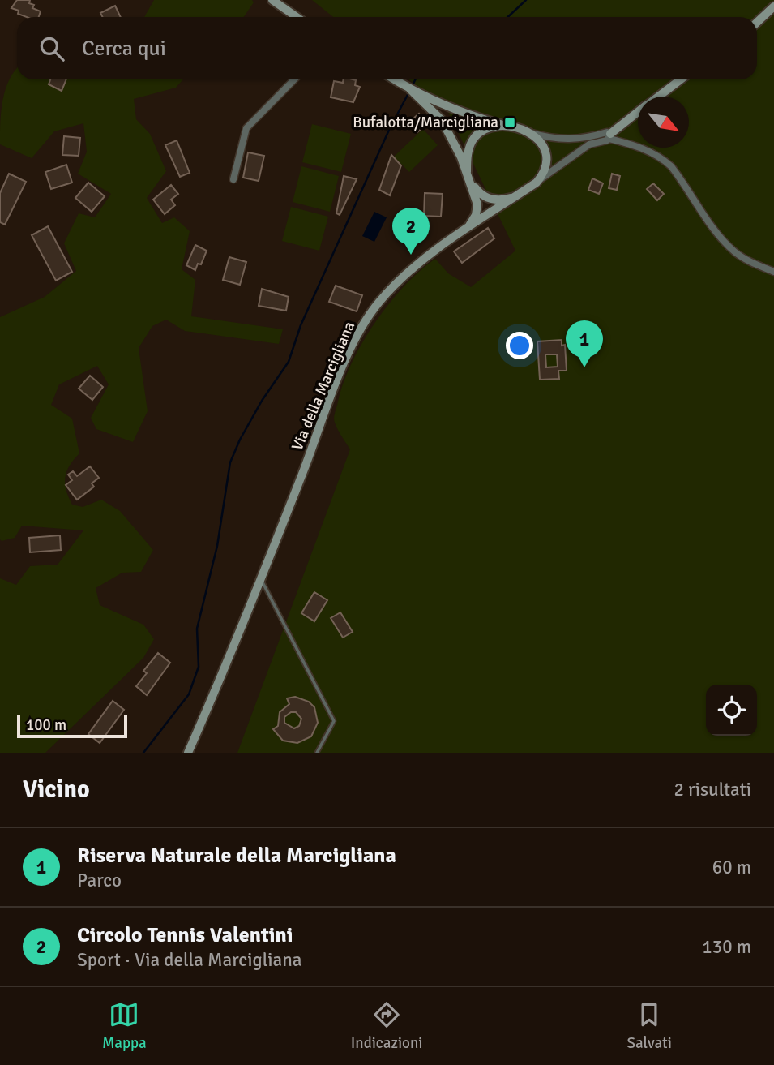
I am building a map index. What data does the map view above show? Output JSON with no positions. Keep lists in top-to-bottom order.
{
  "streets": {
    "street": ["Via della Marcigliana"]
  },
  "places": {
    "transit": ["Bufalotta/Marcigliana"]
  },
  "scale_bar": "100 m",
  "north": "bottom right",
  "page": {
    "search": "Cerca qui",
    "pins": ["2", "1"],
    "scale": "100 m",
    "heading": ["Vicino", "2 risultati"],
    "list": [
      {
        "mark": "1",
        "name": "Riserva Naturale della Marcigliana",
        "note": "Parco",
        "value": "60 m"
      },
      {
        "mark": "2",
        "name": "Circolo Tennis Valentini",
        "note": "Sport · Via della Marcigliana",
        "value": "130 m"
      }
    ],
    "nav": ["Mappa", "Indicazioni", "Salvati"]
  }
}
